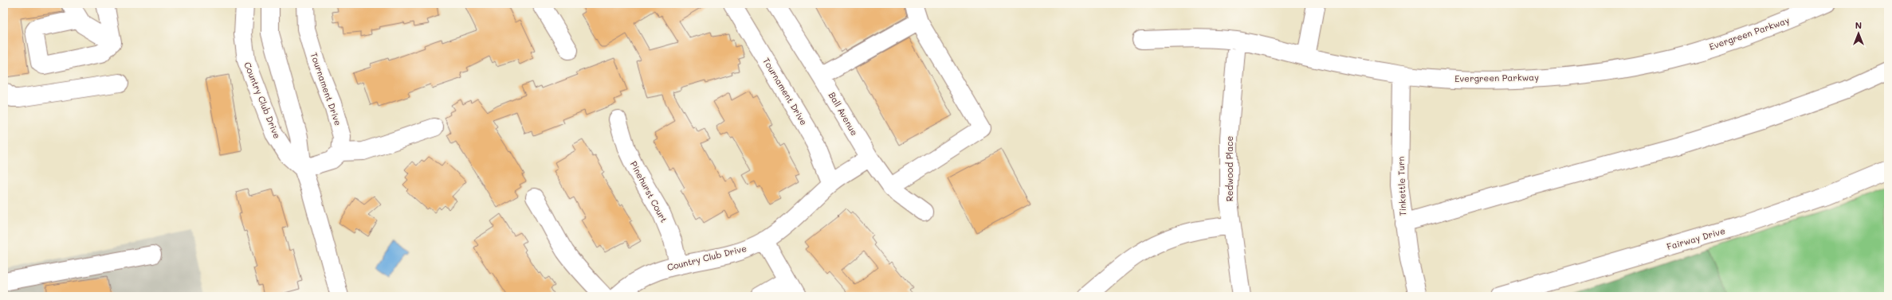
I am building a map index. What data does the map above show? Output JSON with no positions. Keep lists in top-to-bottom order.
{
  "streets": {
    "street": [
      "Evergreen Parkway",
      "Tournament Drive",
      "Country Club Drive",
      "Ball Avenue",
      "Redwood Place",
      "Tinkettle Turn",
      "Pinehurst Court",
      "Fairway Drive"
    ]
  },
  "crossings": [
    ["Evergreen Parkway", "Redwood Place"],
    ["Evergreen Parkway", "Tinkettle Turn"],
    ["Tournament Drive", "Country Club Drive"],
    ["Country Club Drive", "Ball Avenue"],
    ["Country Club Drive", "Pinehurst Court"]
  ],
  "north": "top"
}
